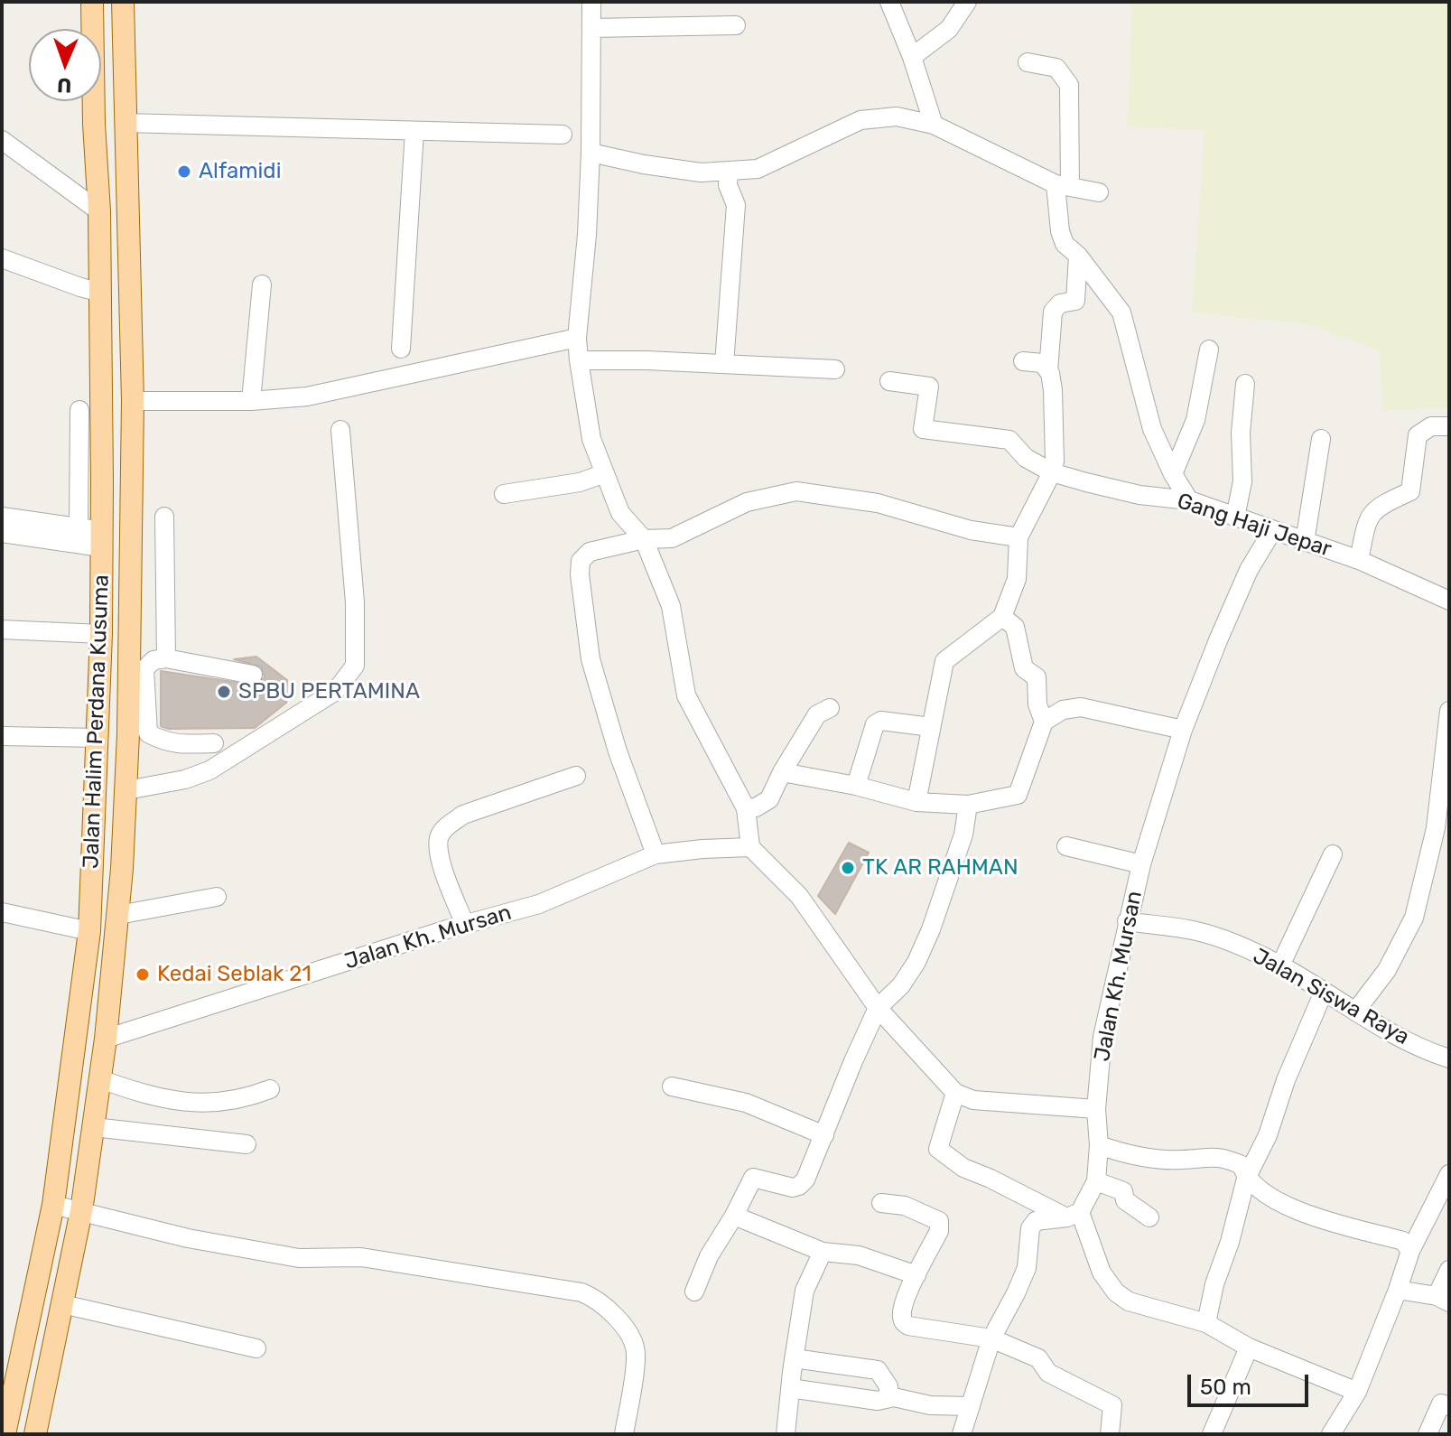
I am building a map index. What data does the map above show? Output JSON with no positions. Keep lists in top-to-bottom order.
{
  "streets": {
    "main road": ["Jalan Halim Perdana Kusuma"],
    "street": ["Gang Haji Jepar", "Jalan Kh. Mursan", "Jalan Siswa Raya"]
  },
  "crossings": [
    ["Gang Haji Jepar", "Jalan Kh. Mursan"],
    ["Jalan Halim Perdana Kusuma", "Jalan Kh. Mursan"],
    ["Jalan Kh. Mursan", "Jalan Siswa Raya"]
  ],
  "places": [
    "Alfamidi",
    "SPBU PERTAMINA",
    "TK AR RAHMAN",
    "Kedai Seblak 21"
  ],
  "scale_bar": "50 m",
  "north": "bottom"
}
